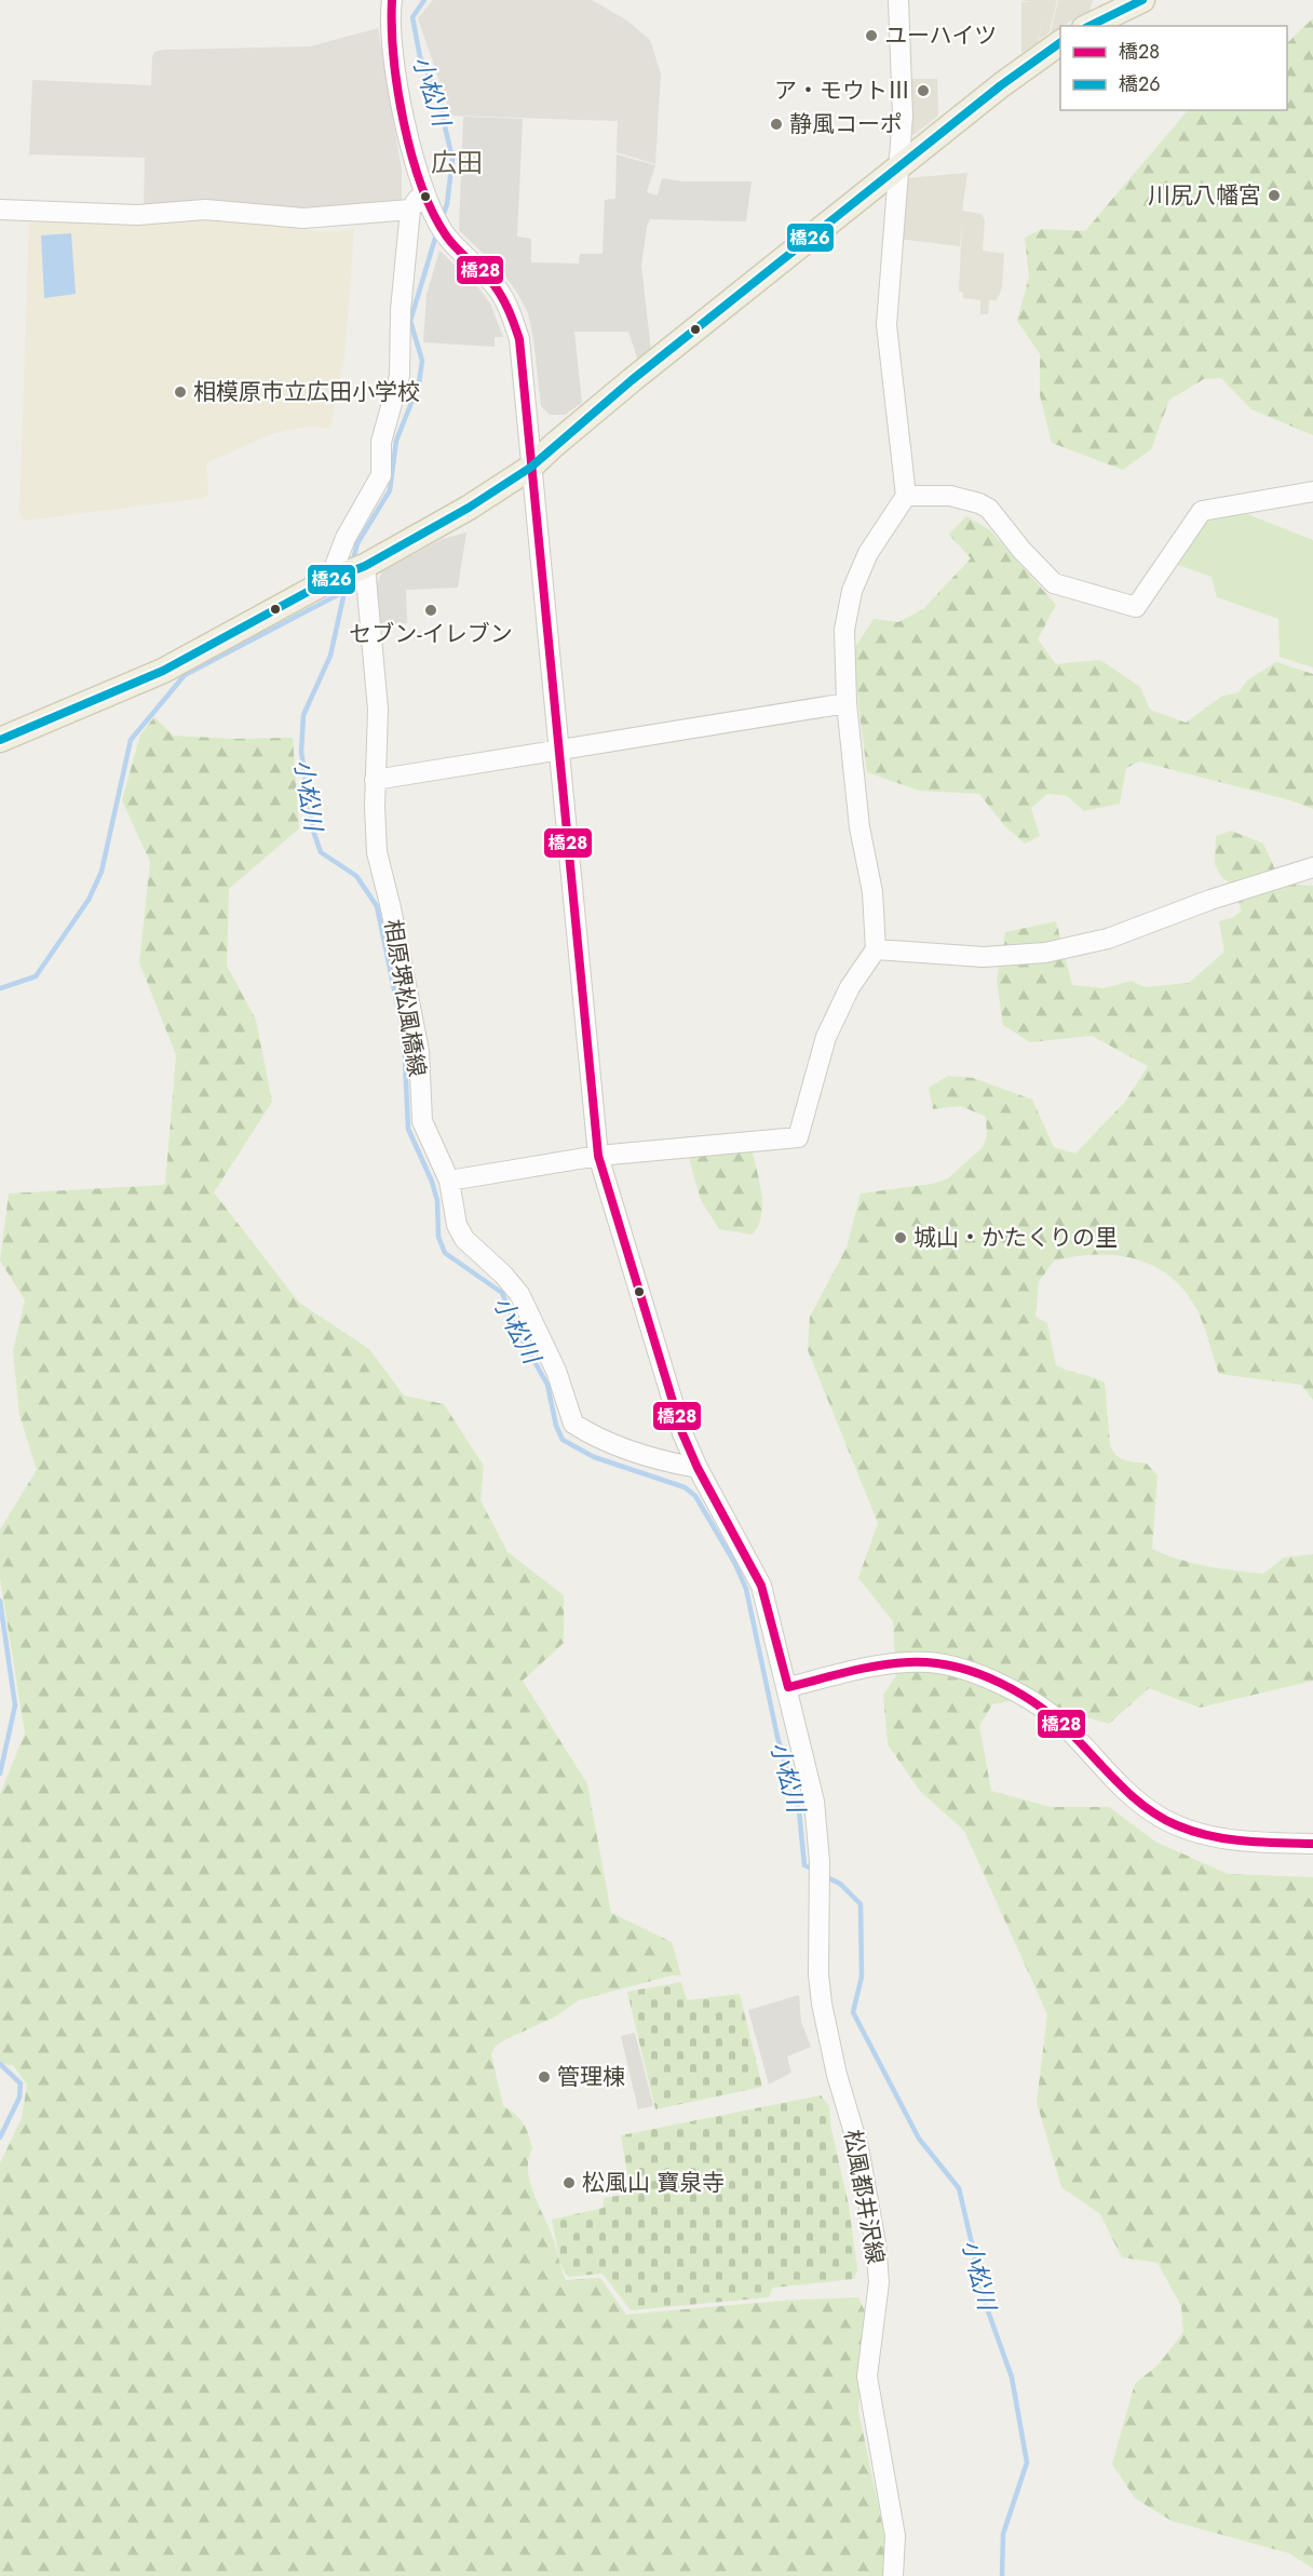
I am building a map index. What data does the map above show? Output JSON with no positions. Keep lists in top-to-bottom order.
{
  "streets": {
    "street": ["相原堺松風橋線", "松風都井沢線"]
  },
  "districts": ["広田"],
  "water": ["小松川"],
  "places": [
    "ユーハイツ",
    "ア・モウトⅢ",
    "静風コーポ",
    "川尻八幡宮",
    "相模原市立広田小学校",
    "セブン-イレブン",
    "城山・かたくりの里",
    "管理棟",
    "松風山 寶泉寺"
  ],
  "lines": ["transit line 橋28", "transit line 橋26"],
  "legend": ["橋28", "橋26"]
}
